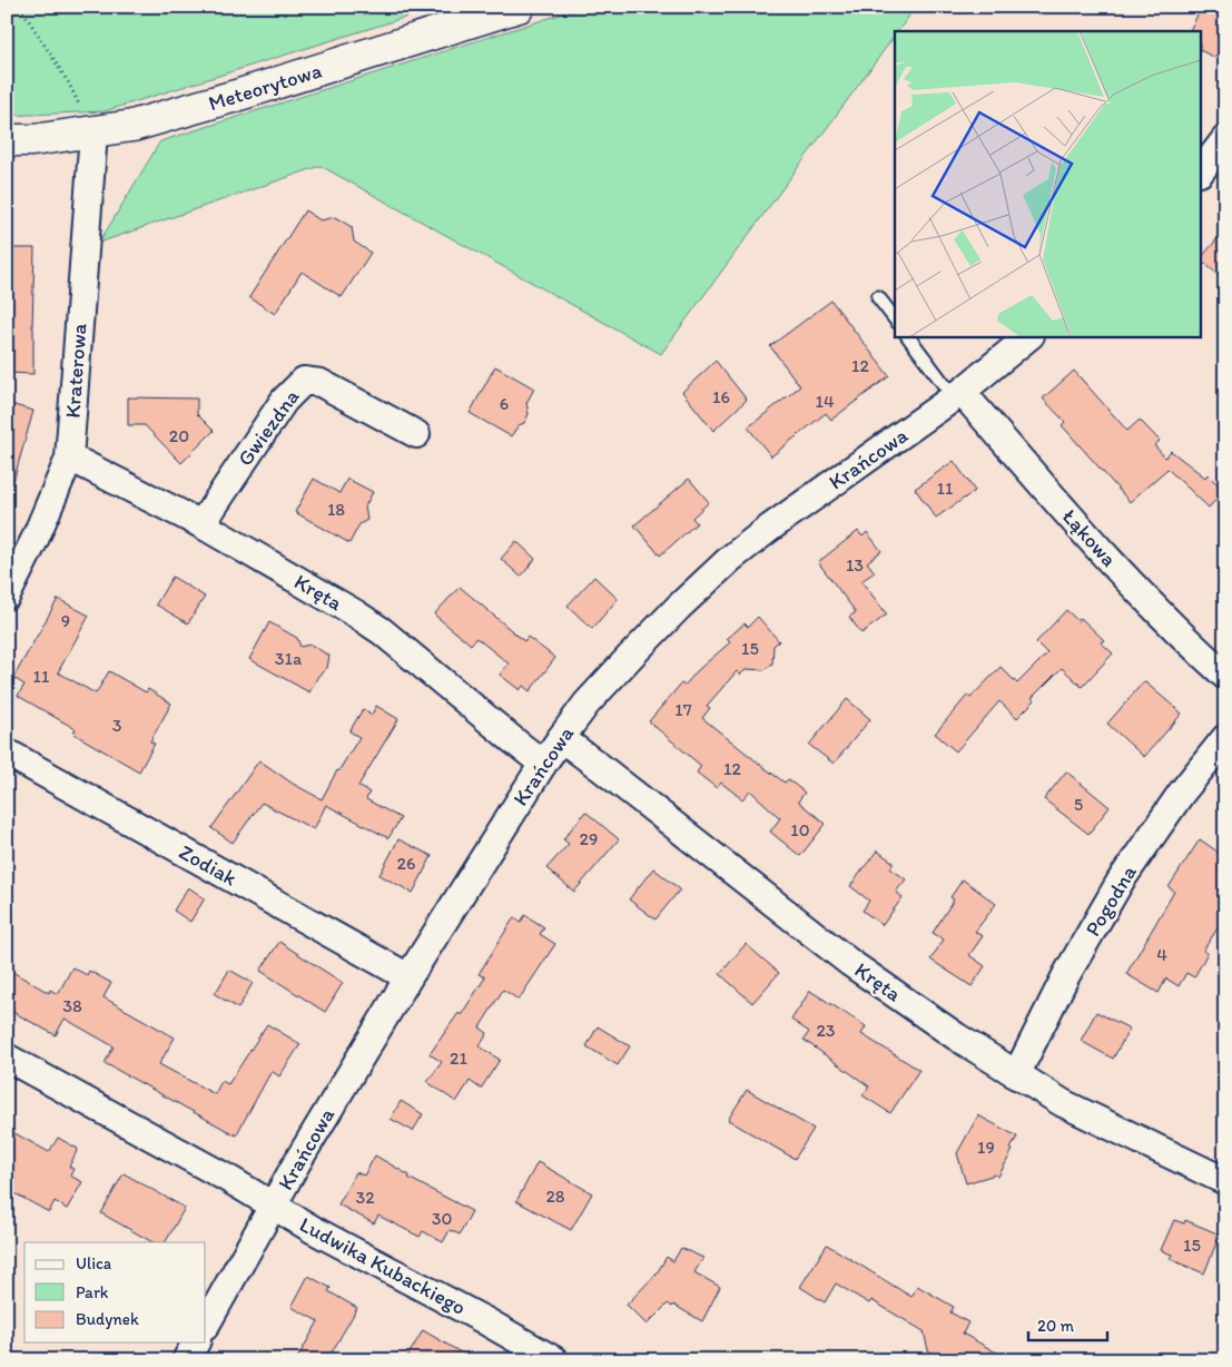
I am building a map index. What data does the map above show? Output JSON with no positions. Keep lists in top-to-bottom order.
{
  "streets": {
    "street": [
      "Meteorytowa",
      "Kraterowa",
      "Gwiezdna",
      "Krańcowa",
      "Łąkowa",
      "Kręta",
      "Zodiak",
      "Pogodna",
      "Ludwika Kubackiego"
    ]
  },
  "crossings": [
    ["Meteorytowa", "Kraterowa"],
    ["Kraterowa", "Kręta"],
    ["Gwiezdna", "Kręta"],
    ["Krańcowa", "Łąkowa"],
    ["Krańcowa", "Kręta"],
    ["Krańcowa", "Zodiak"],
    ["Krańcowa", "Ludwika Kubackiego"],
    ["Kręta", "Pogodna"]
  ],
  "house_numbers": [
    "12",
    "16",
    "14",
    "6",
    "20",
    "11",
    "18",
    "13",
    "9",
    "15",
    "31a",
    "11",
    "17",
    "3",
    "12",
    "5",
    "10",
    "29",
    "26",
    "4",
    "38",
    "23",
    "21",
    "19",
    "28",
    "32",
    "30",
    "15"
  ],
  "legend": ["Ulica", "Park", "Budynek"],
  "scale_bar": "20 m"
}
